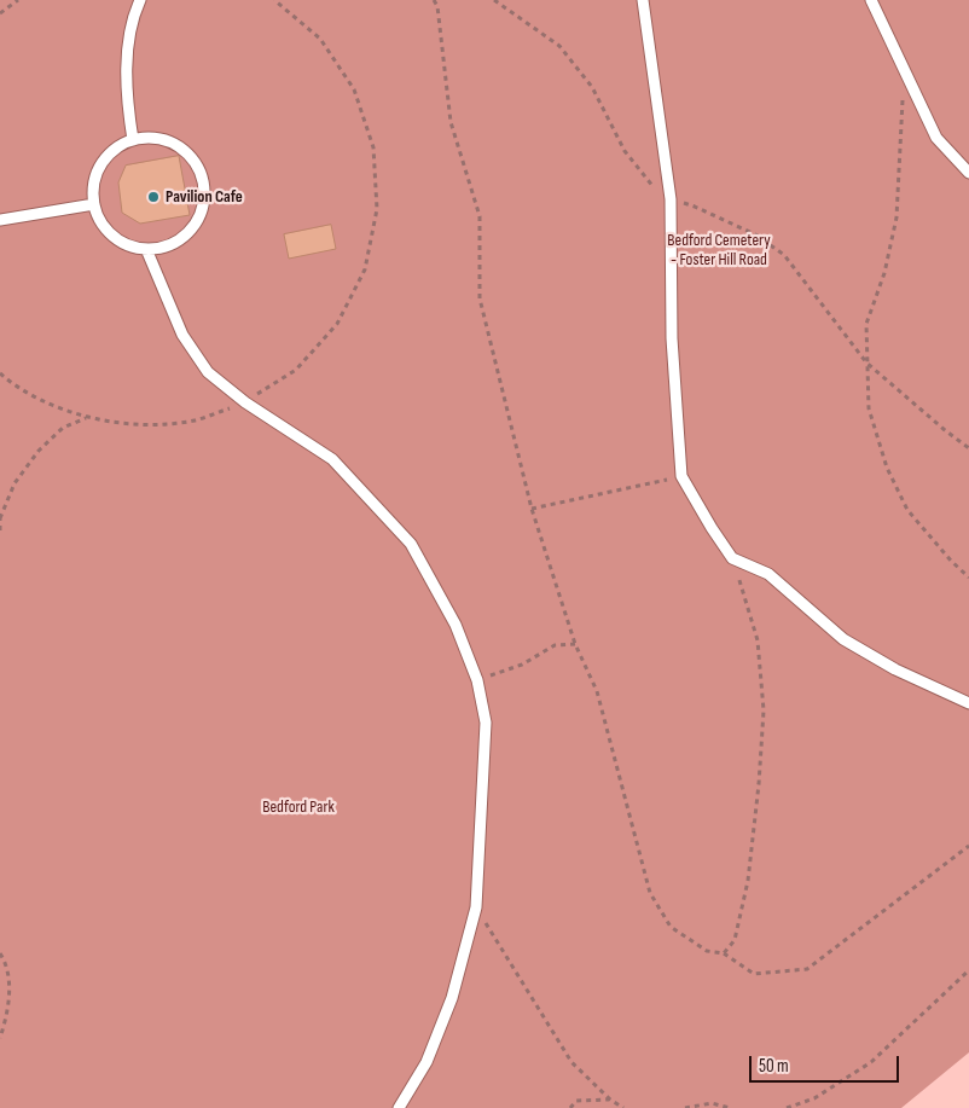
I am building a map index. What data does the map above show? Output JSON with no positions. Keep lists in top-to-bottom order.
{
  "parks": ["Bedford Cemetery - Foster Hill Road", "Bedford Park"],
  "places": ["Pavilion Cafe"],
  "scale_bar": "50 m"
}
